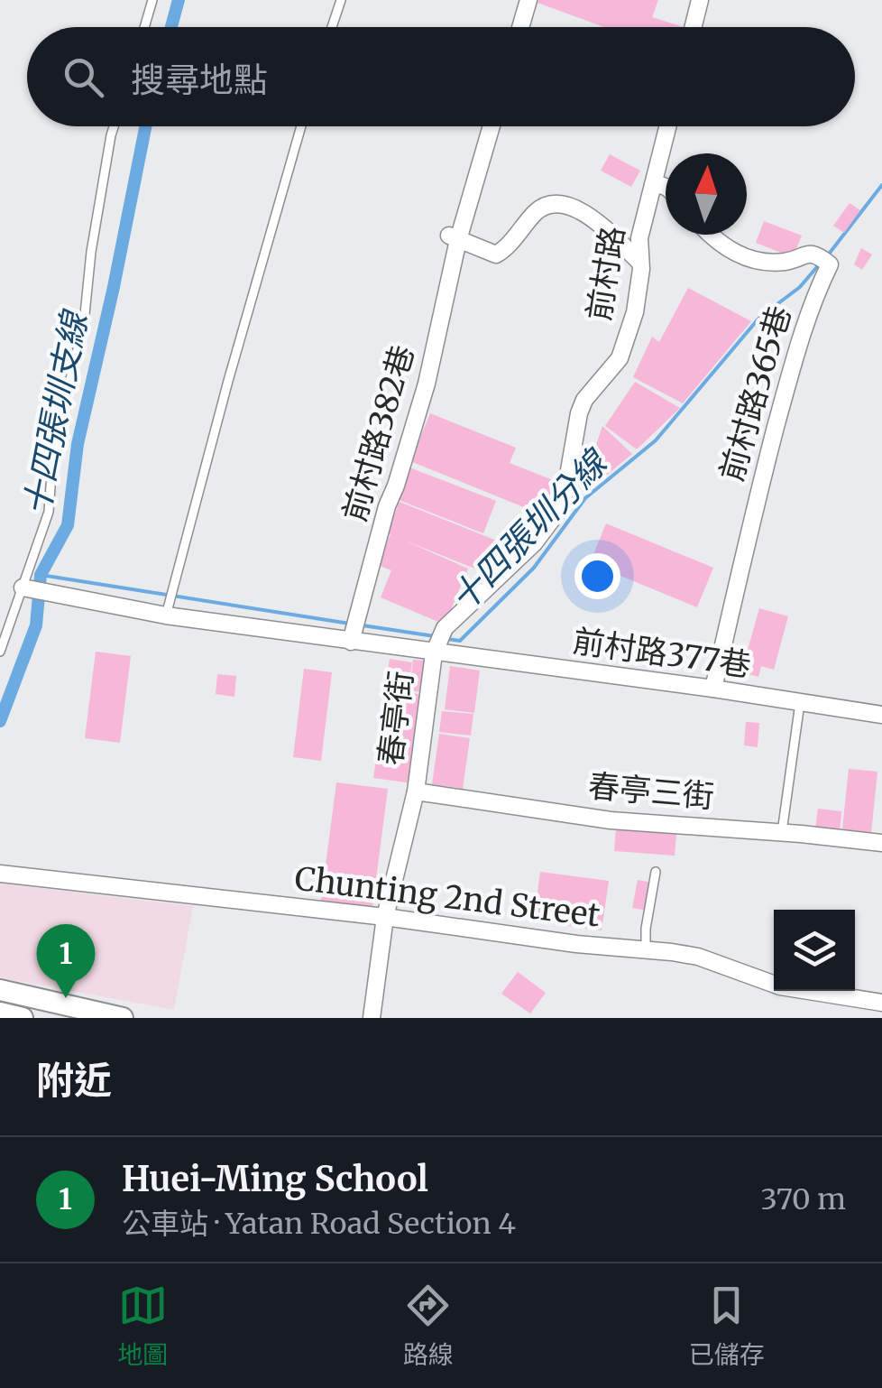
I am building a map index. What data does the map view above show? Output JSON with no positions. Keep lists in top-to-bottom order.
{
  "streets": {
    "street": [
      "前村路",
      "前村路365巷",
      "前村路382巷",
      "前村路377巷",
      "春亭街",
      "春亭三街",
      "Chunting 2nd Street"
    ]
  },
  "crossings": [
    ["前村路", "前村路377巷"],
    ["前村路", "春亭街"],
    ["前村路365巷", "前村路377巷"],
    ["前村路382巷", "春亭街"],
    ["前村路377巷", "春亭街"],
    ["春亭街", "春亭三街"],
    ["春亭街", "Chunting 2nd Street"]
  ],
  "water": ["十四張圳支線", "十四張圳分線"],
  "north": "top",
  "page": {
    "search": "搜尋地點",
    "pins": "1",
    "heading": "附近",
    "list": [
      {
        "mark": "1",
        "name": "Huei-Ming School",
        "note": "公車站 · Yatan Road Section 4",
        "value": "370 m"
      }
    ],
    "nav": ["地圖", "路線", "已儲存"]
  }
}
